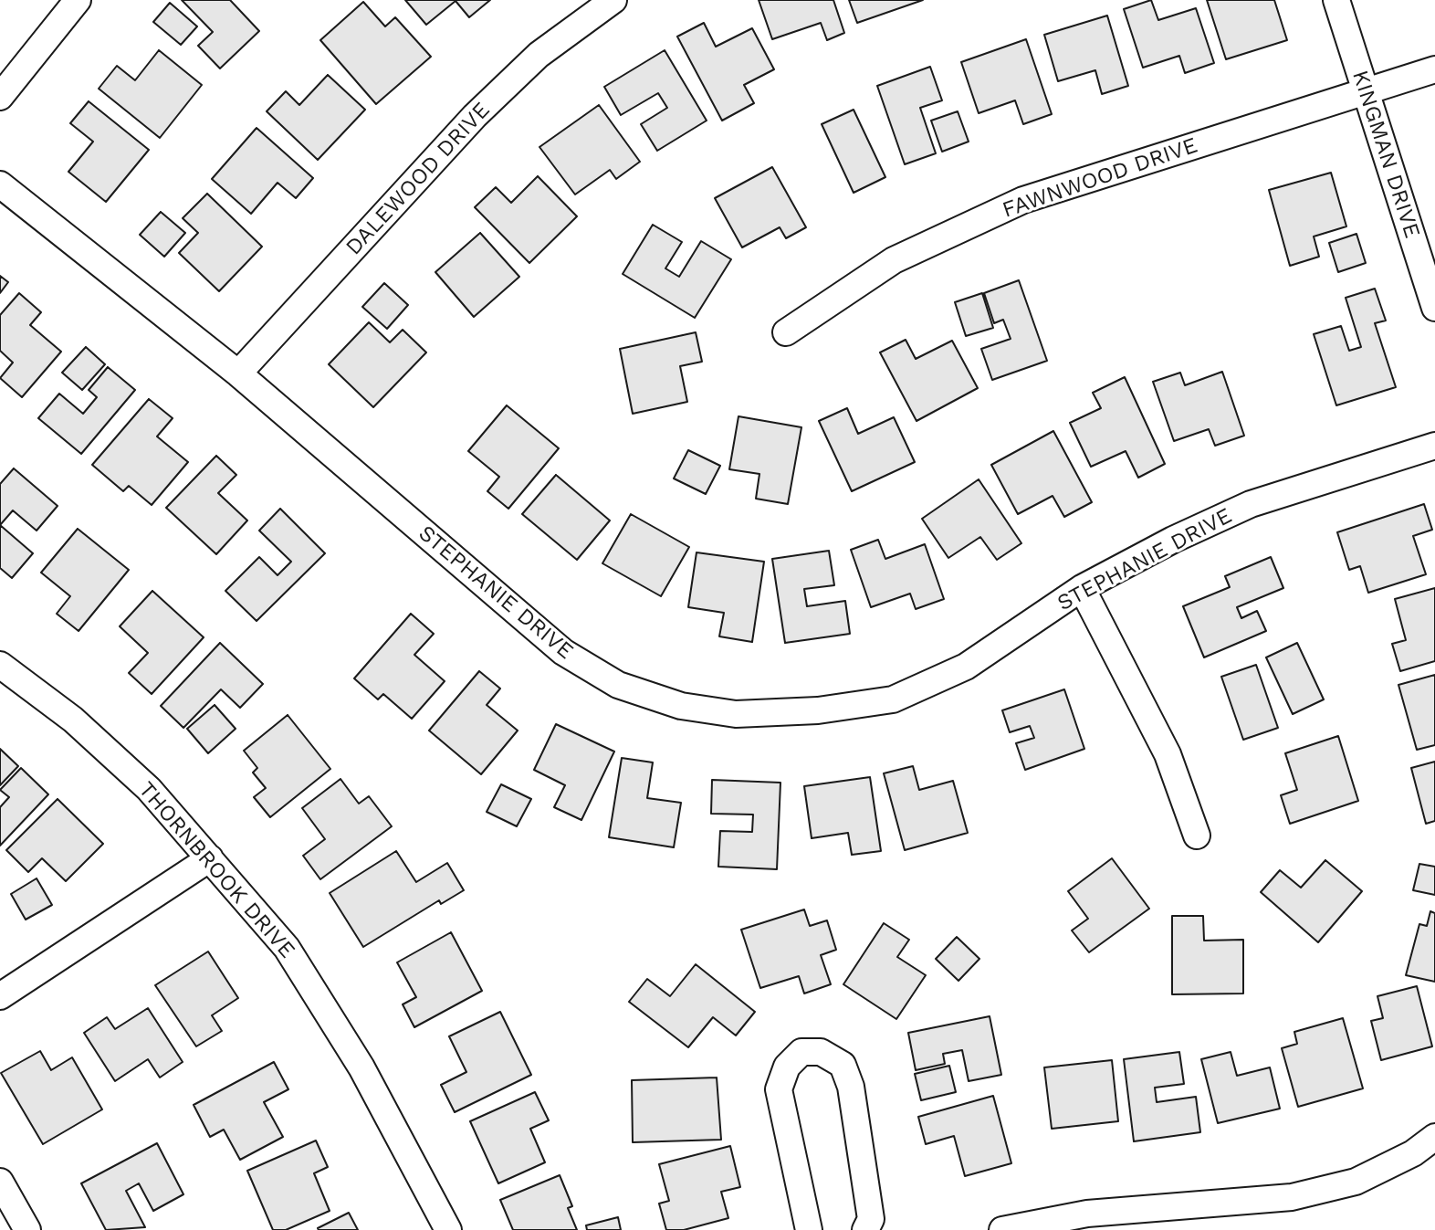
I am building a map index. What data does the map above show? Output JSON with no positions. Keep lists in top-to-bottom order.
{
  "streets": {
    "street": [
      "KINGMAN DRIVE",
      "FAWNWOOD DRIVE",
      "DALEWOOD DRIVE",
      "STEPHANIE DRIVE",
      "THORNBROOK DRIVE"
    ]
  },
  "crossings": [
    ["KINGMAN DRIVE", "FAWNWOOD DRIVE"],
    ["DALEWOOD DRIVE", "STEPHANIE DRIVE"]
  ]
}
